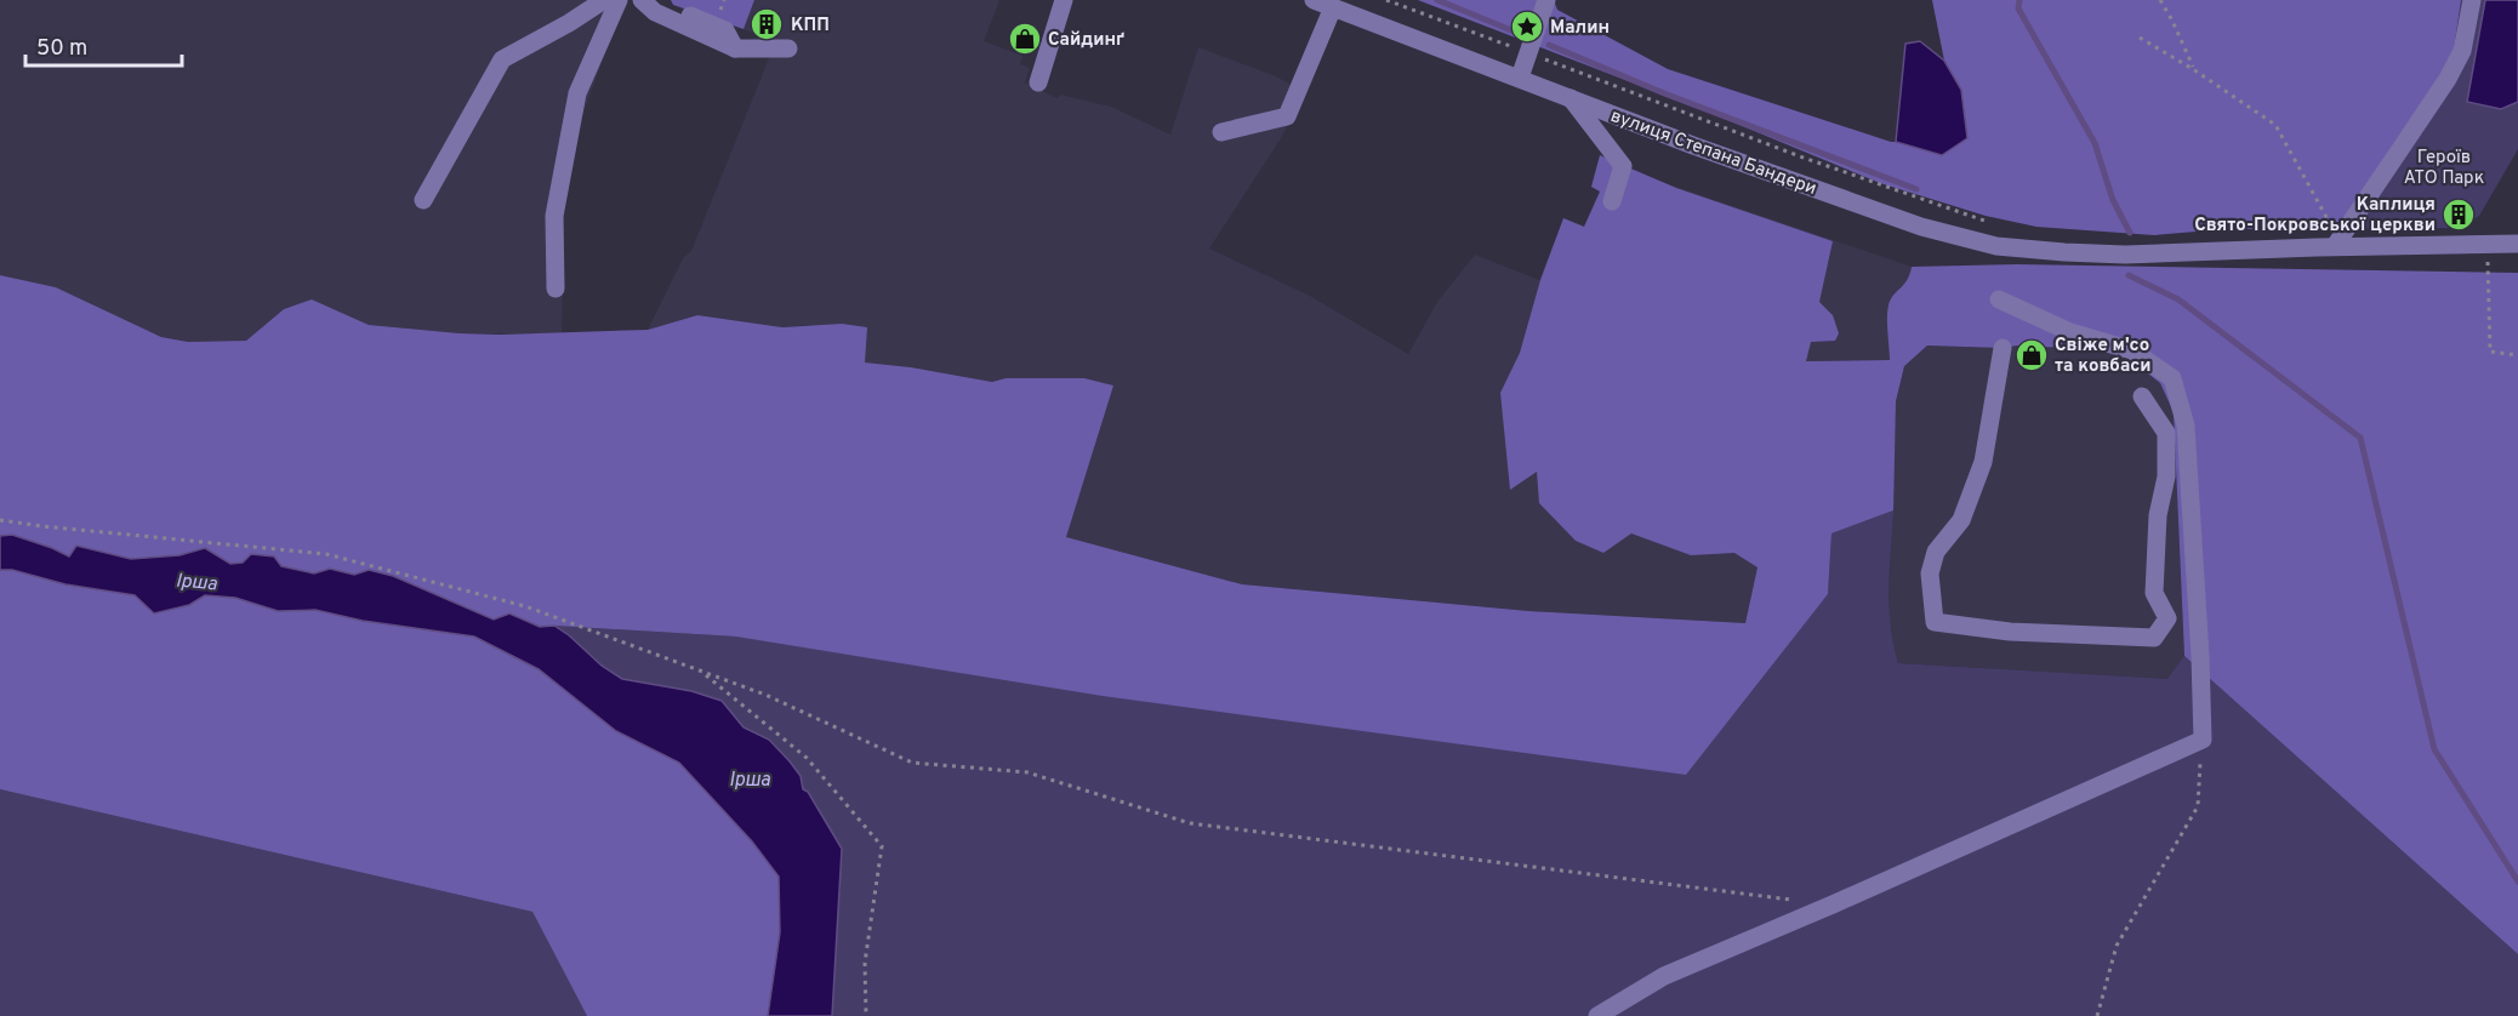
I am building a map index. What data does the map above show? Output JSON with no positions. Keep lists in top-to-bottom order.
{
  "streets": {
    "street": ["вулиця Степана Бандери"]
  },
  "water": ["Ірша"],
  "parks": ["Героїв АТО Парк"],
  "places": {
    "building": ["КПП", "Каплиця Свято-Покровської церкви"],
    "place": ["Малин"],
    "shop": ["Сайдинґ", "Свіже м'со та ковбаси"]
  },
  "scale_bar": "50 m"
}
